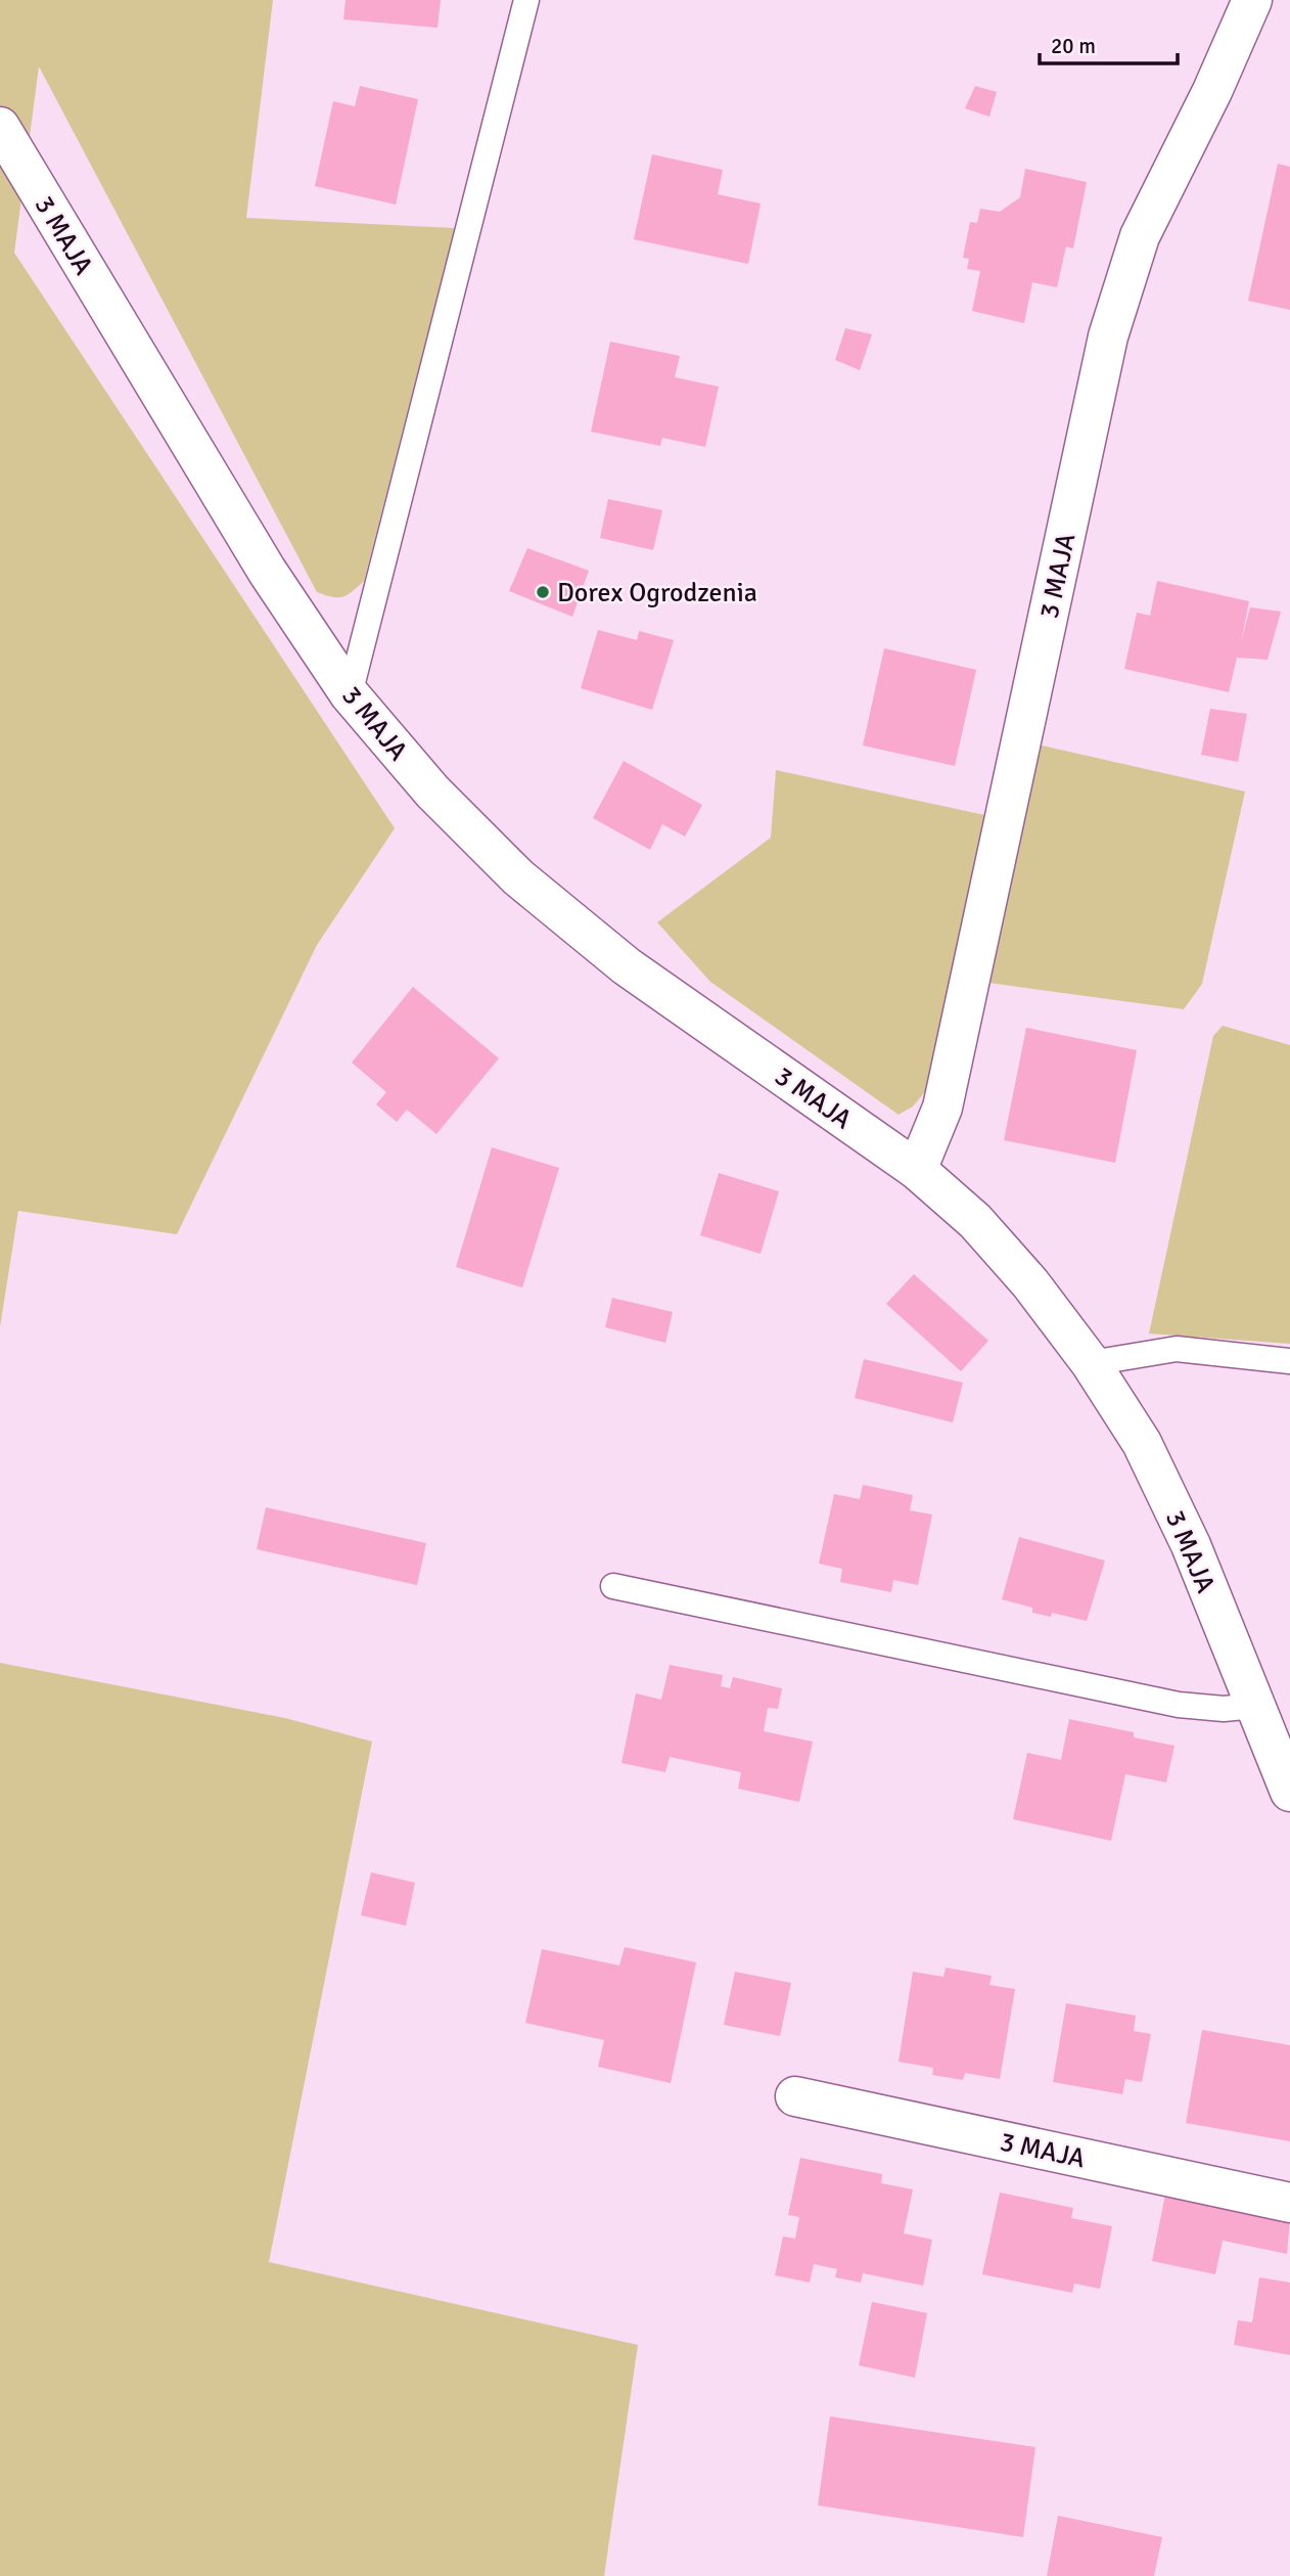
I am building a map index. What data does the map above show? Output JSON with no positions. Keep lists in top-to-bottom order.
{
  "streets": {
    "street": ["3 MAJA"]
  },
  "places": ["Dorex Ogrodzenia"],
  "scale_bar": "20 m"
}
